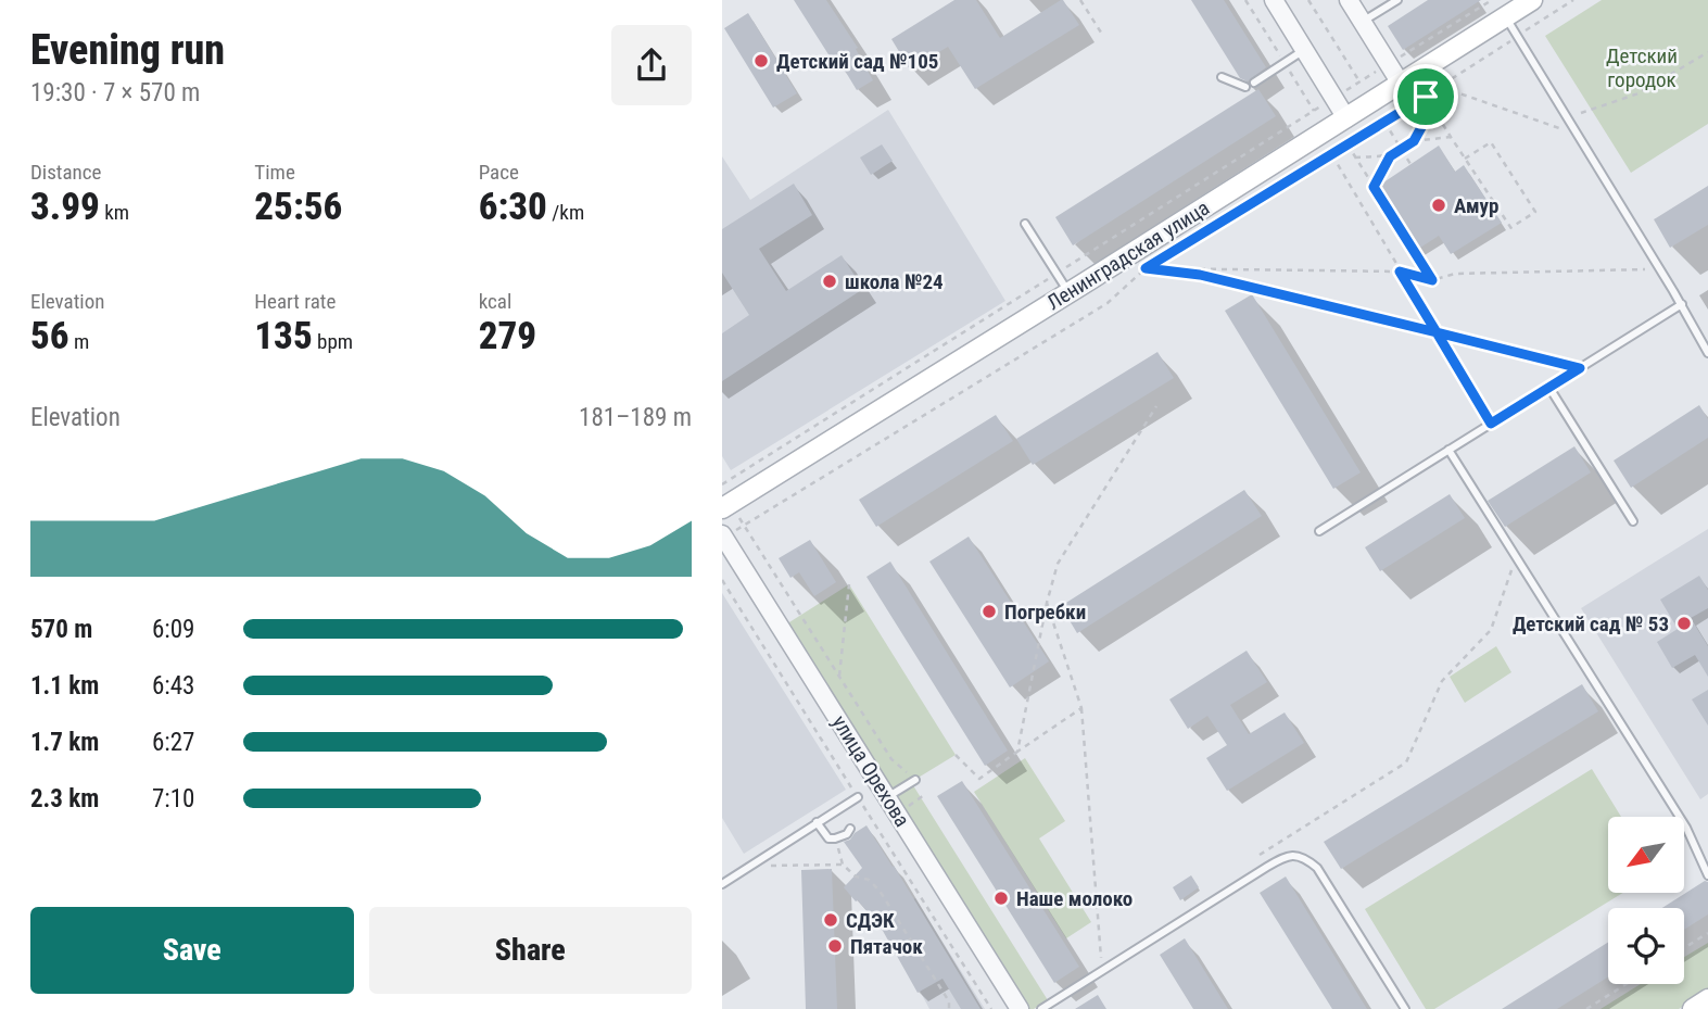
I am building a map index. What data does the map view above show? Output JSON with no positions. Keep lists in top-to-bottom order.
{
  "streets": {
    "main road": ["Ленинградская улица"],
    "street": ["улица Орехова"]
  },
  "parks": ["Детский городок"],
  "places": [
    "Детский сад №105",
    "Амур",
    "школа №24",
    "Погребки",
    "Детский сад № 53",
    "Наше молоко",
    "СДЭК",
    "Пятачок"
  ],
  "north": "bottom left",
  "page": {
    "heading": ["Evening run", "19:30 · 7 × 570 m"],
    "stats": [
      ["Distance", "3.99 km"],
      ["Time", "25:56"],
      ["Pace", "6:30 /km"],
      ["Elevation", "56 m"],
      ["Heart rate", "135 bpm"],
      ["kcal", "279"]
    ],
    "chart": ["Elevation", "181–189 m"],
    "list": [
      {
        "name": "570 m",
        "note": "6:09"
      },
      {
        "name": "1.1 km",
        "note": "6:43"
      },
      {
        "name": "1.7 km",
        "note": "6:27"
      },
      {
        "name": "2.3 km",
        "note": "7:10"
      }
    ],
    "buttons": ["Save", "Share"]
  }
}
